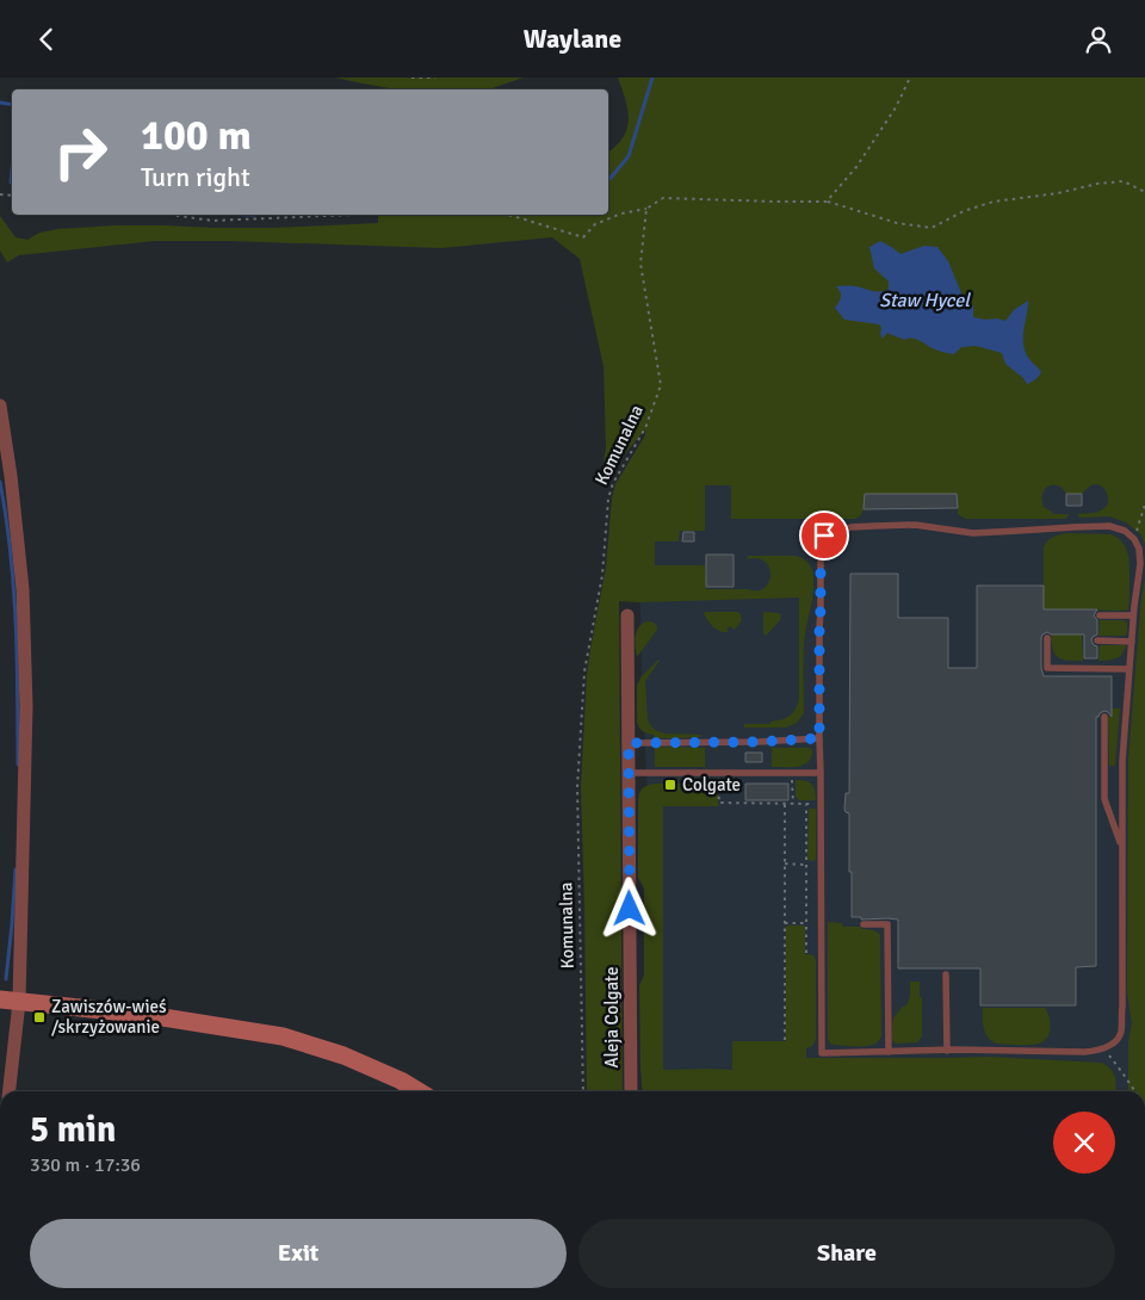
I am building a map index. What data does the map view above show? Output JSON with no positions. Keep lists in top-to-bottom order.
{
  "streets": {
    "street": ["Aleja Colgate"],
    "path": ["Komunalna"]
  },
  "water": ["Staw Hycel"],
  "places": {
    "transit": ["Colgate", "Zawiszów-wieś /skrzyżowanie"]
  },
  "page": {
    "header": "Waylane",
    "turn": ["100 m", "Turn right"],
    "heading": ["5 min", "330 m · 17:36"],
    "buttons": ["Exit", "Share"]
  }
}
